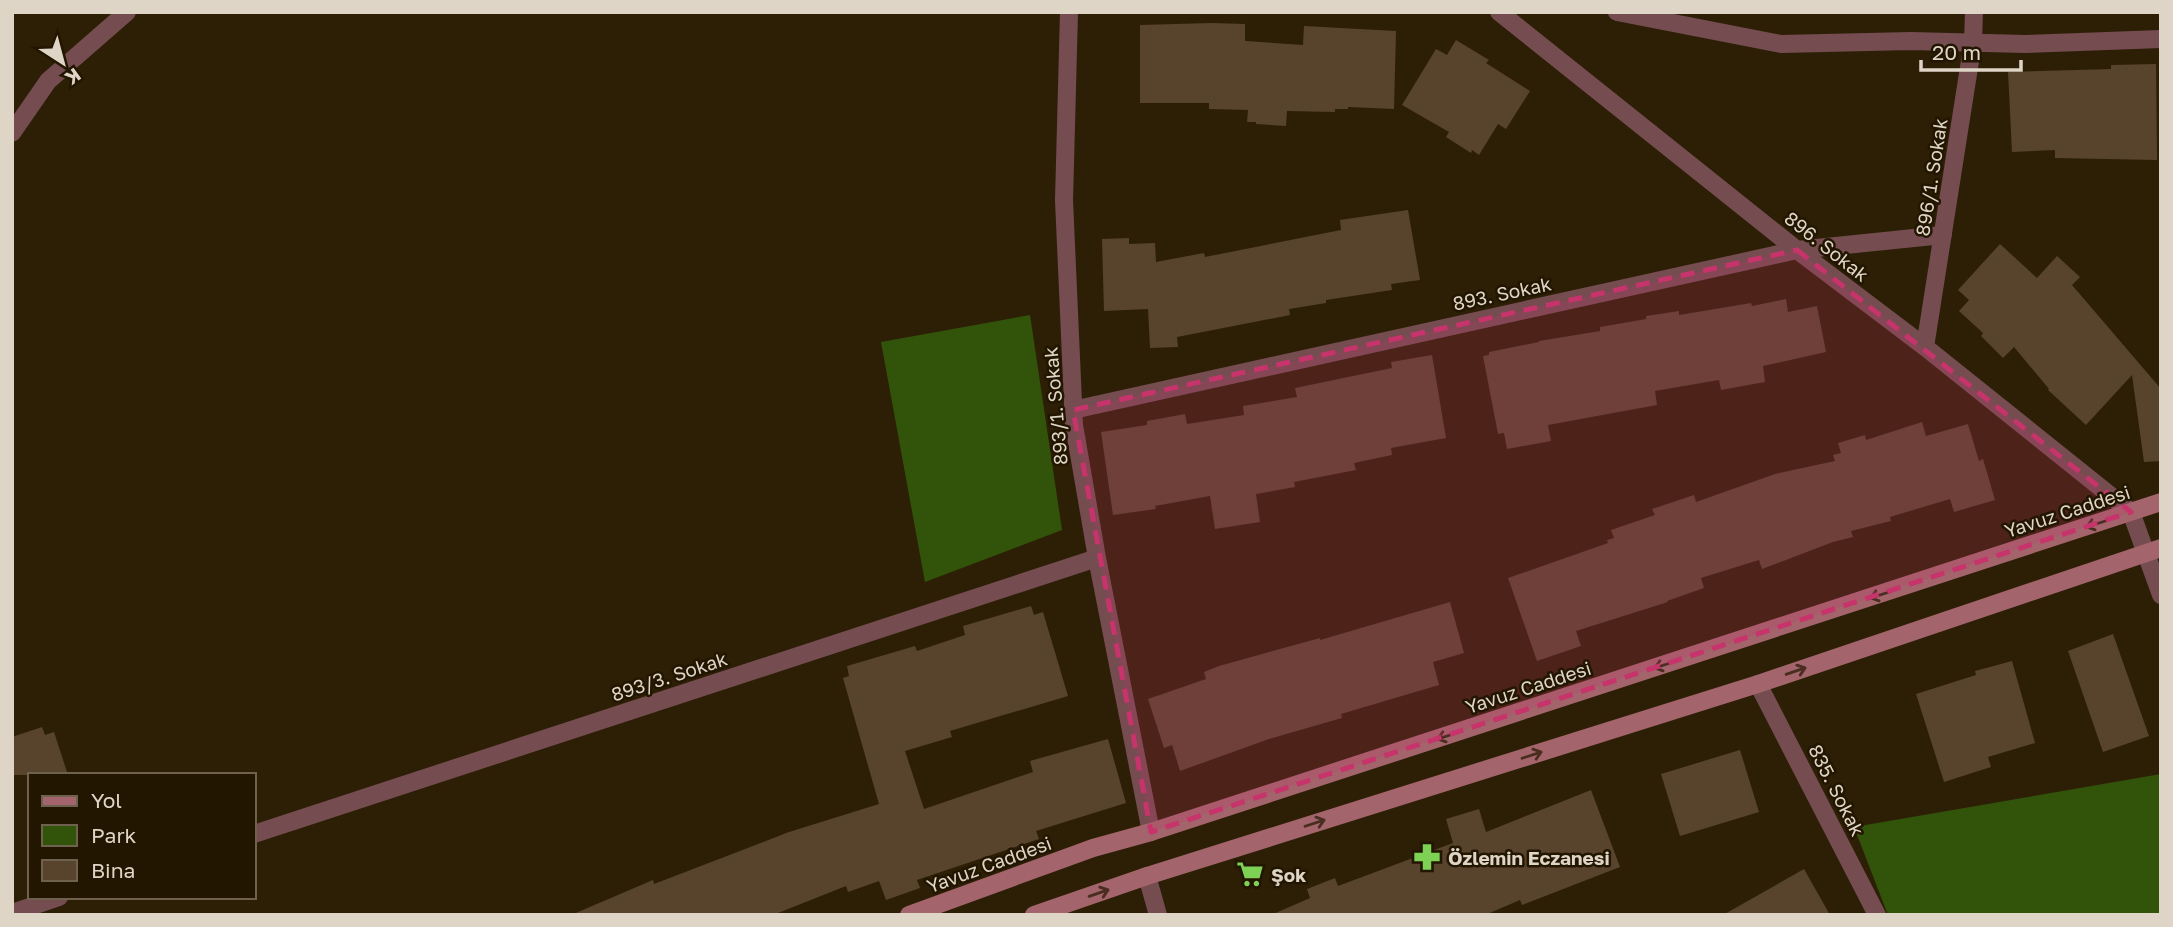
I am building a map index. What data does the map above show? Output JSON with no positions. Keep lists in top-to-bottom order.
{
  "streets": {
    "main road": ["Yavuz Caddesi"],
    "street": [
      "896/1. Sokak",
      "896. Sokak",
      "893. Sokak",
      "893/1. Sokak",
      "893/3. Sokak",
      "835. Sokak"
    ]
  },
  "crossings": [
    ["896/1. Sokak", "896. Sokak"],
    ["896/1. Sokak", "893. Sokak"],
    ["896. Sokak", "893. Sokak"],
    ["896. Sokak", "Yavuz Caddesi"],
    ["893. Sokak", "893/1. Sokak"],
    ["893/1. Sokak", "Yavuz Caddesi"],
    ["893/1. Sokak", "893/3. Sokak"]
  ],
  "places": {
    "pharmacy": ["Özlemin Eczanesi"],
    "supermarket": ["Şok"]
  },
  "legend": ["Yol", "Park", "Bina"],
  "scale_bar": "20 m",
  "north": "bottom right"
}
